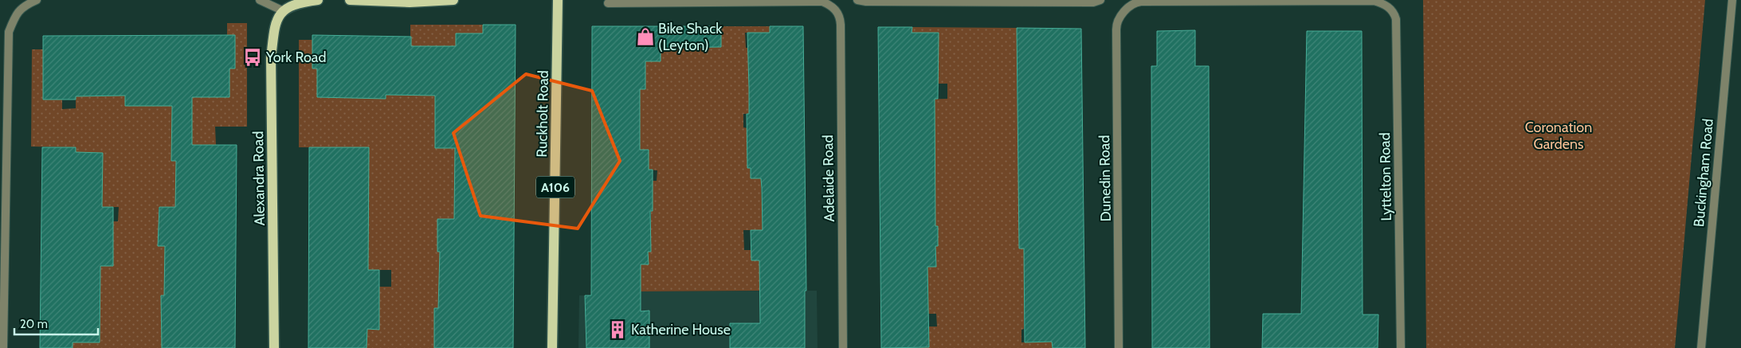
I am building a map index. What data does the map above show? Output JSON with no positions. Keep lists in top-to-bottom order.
{
  "streets": {
    "main road": ["Ruckholt Road", "Alexandra Road", "A106"],
    "street": [
      "Buckingham Road",
      "Lyttelton Road",
      "Adelaide Road",
      "Dunedin Road"
    ]
  },
  "crossings": [
    ["Lyttelton Road", "Dunedin Road"]
  ],
  "parks": ["Coronation Gardens"],
  "places": {
    "shop": ["Bike Shack (Leyton)"],
    "bus stop": ["York Road"],
    "building": ["Katherine House"]
  },
  "scale_bar": "20 m"
}
